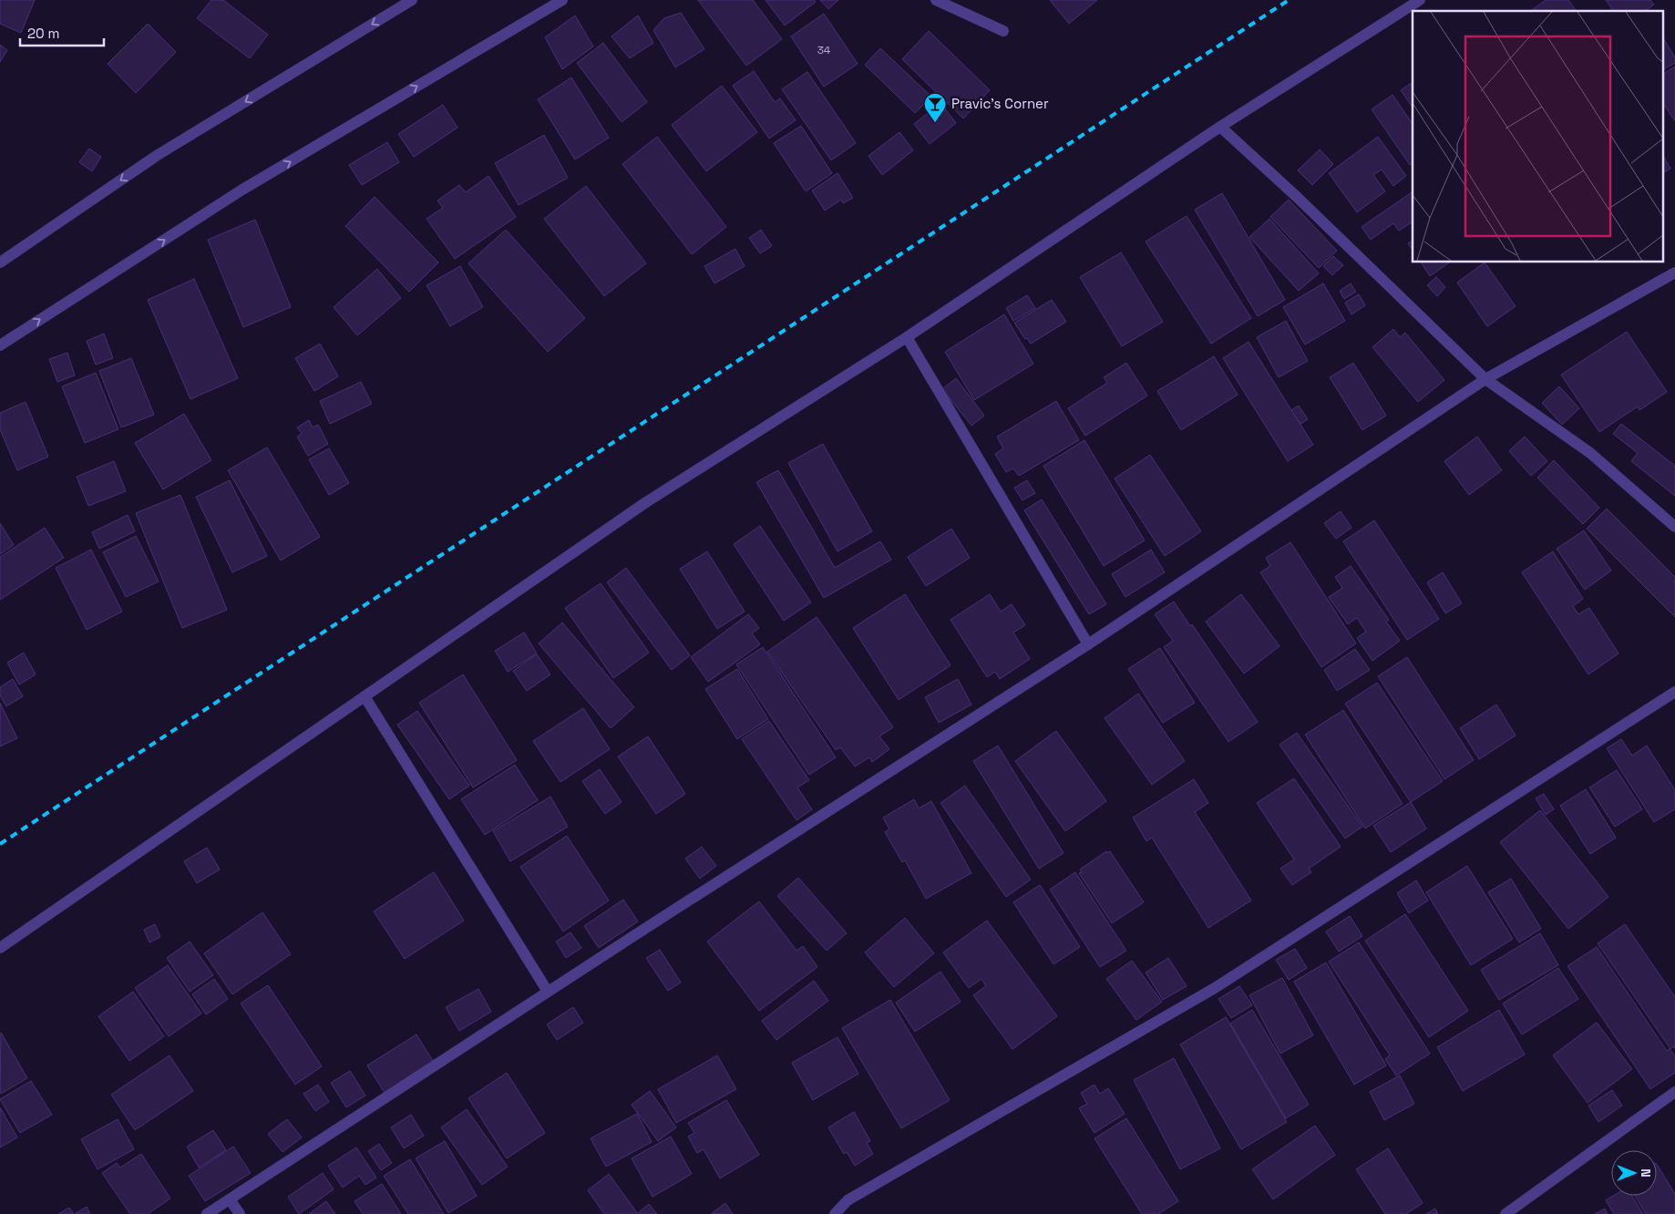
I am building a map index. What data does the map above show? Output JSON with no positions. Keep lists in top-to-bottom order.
{
  "places": {
    "bar": ["Pravic's Corner"]
  },
  "house_numbers": ["34"],
  "scale_bar": "20 m",
  "north": "right"
}
